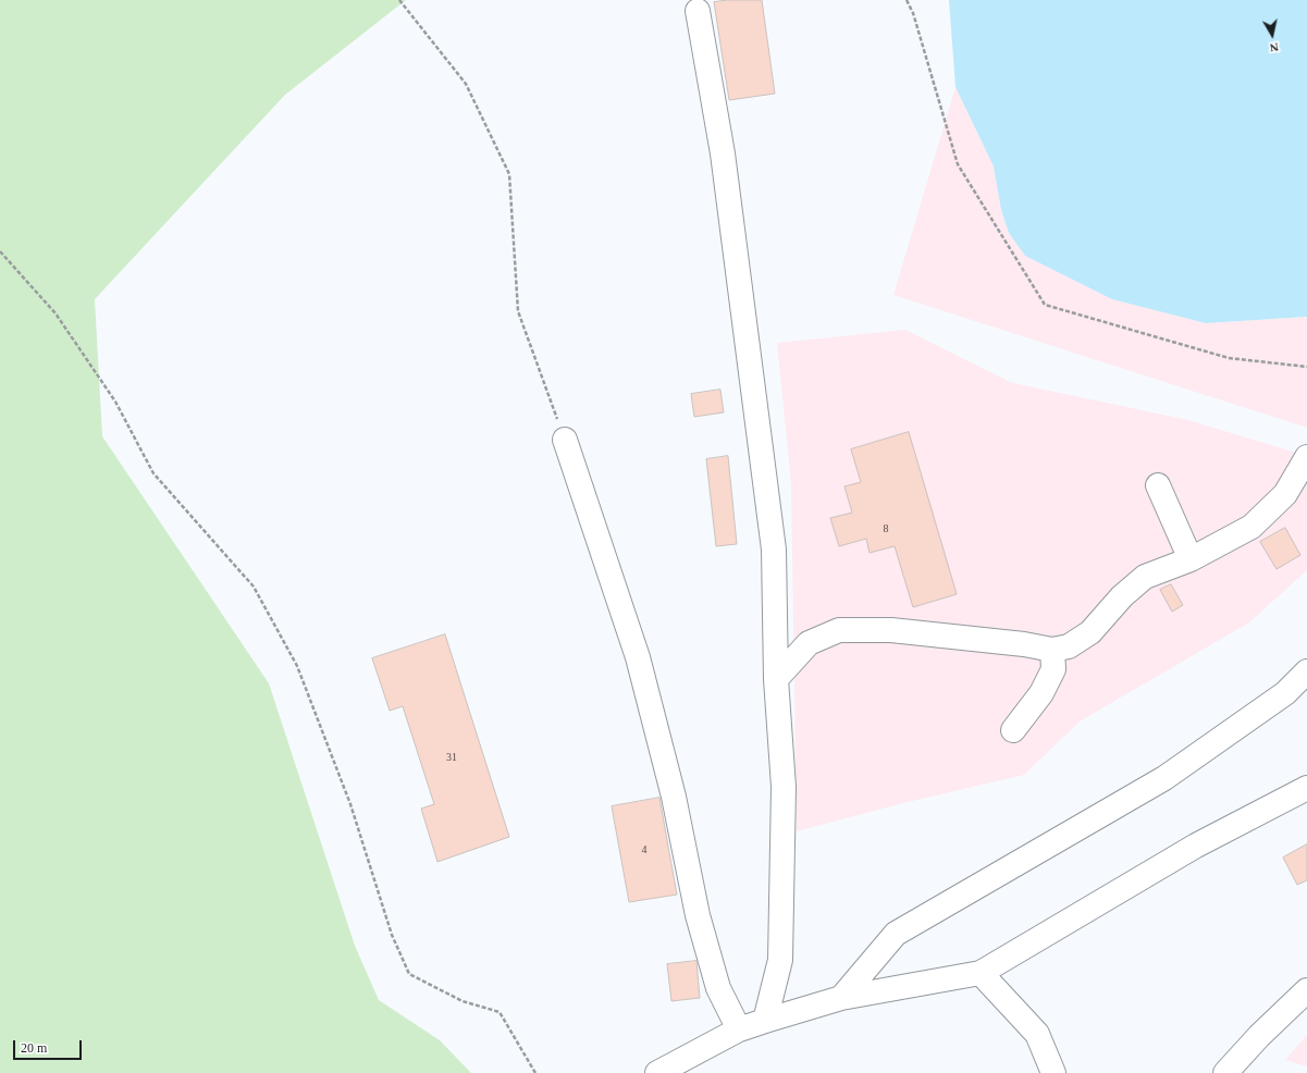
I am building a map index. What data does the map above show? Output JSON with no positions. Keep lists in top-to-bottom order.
{
  "house_numbers": ["8", "31", "4"],
  "scale_bar": "20 m",
  "north": "bottom"
}
